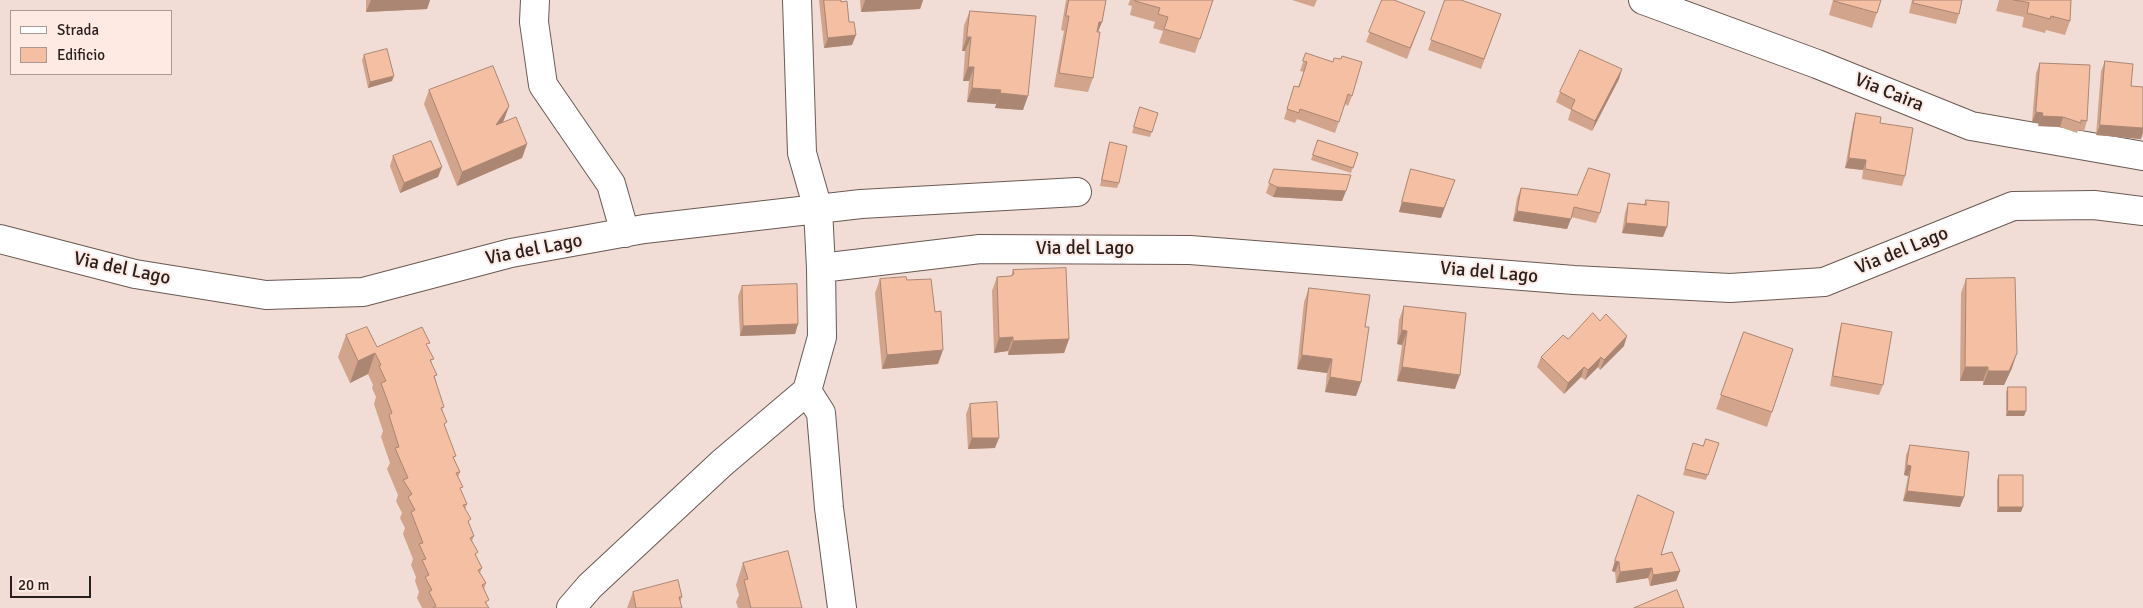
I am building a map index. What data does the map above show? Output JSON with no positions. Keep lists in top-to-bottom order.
{
  "streets": {
    "street": ["Via Caira", "Via del Lago"]
  },
  "legend": ["Strada", "Edificio"],
  "scale_bar": "20 m"
}
